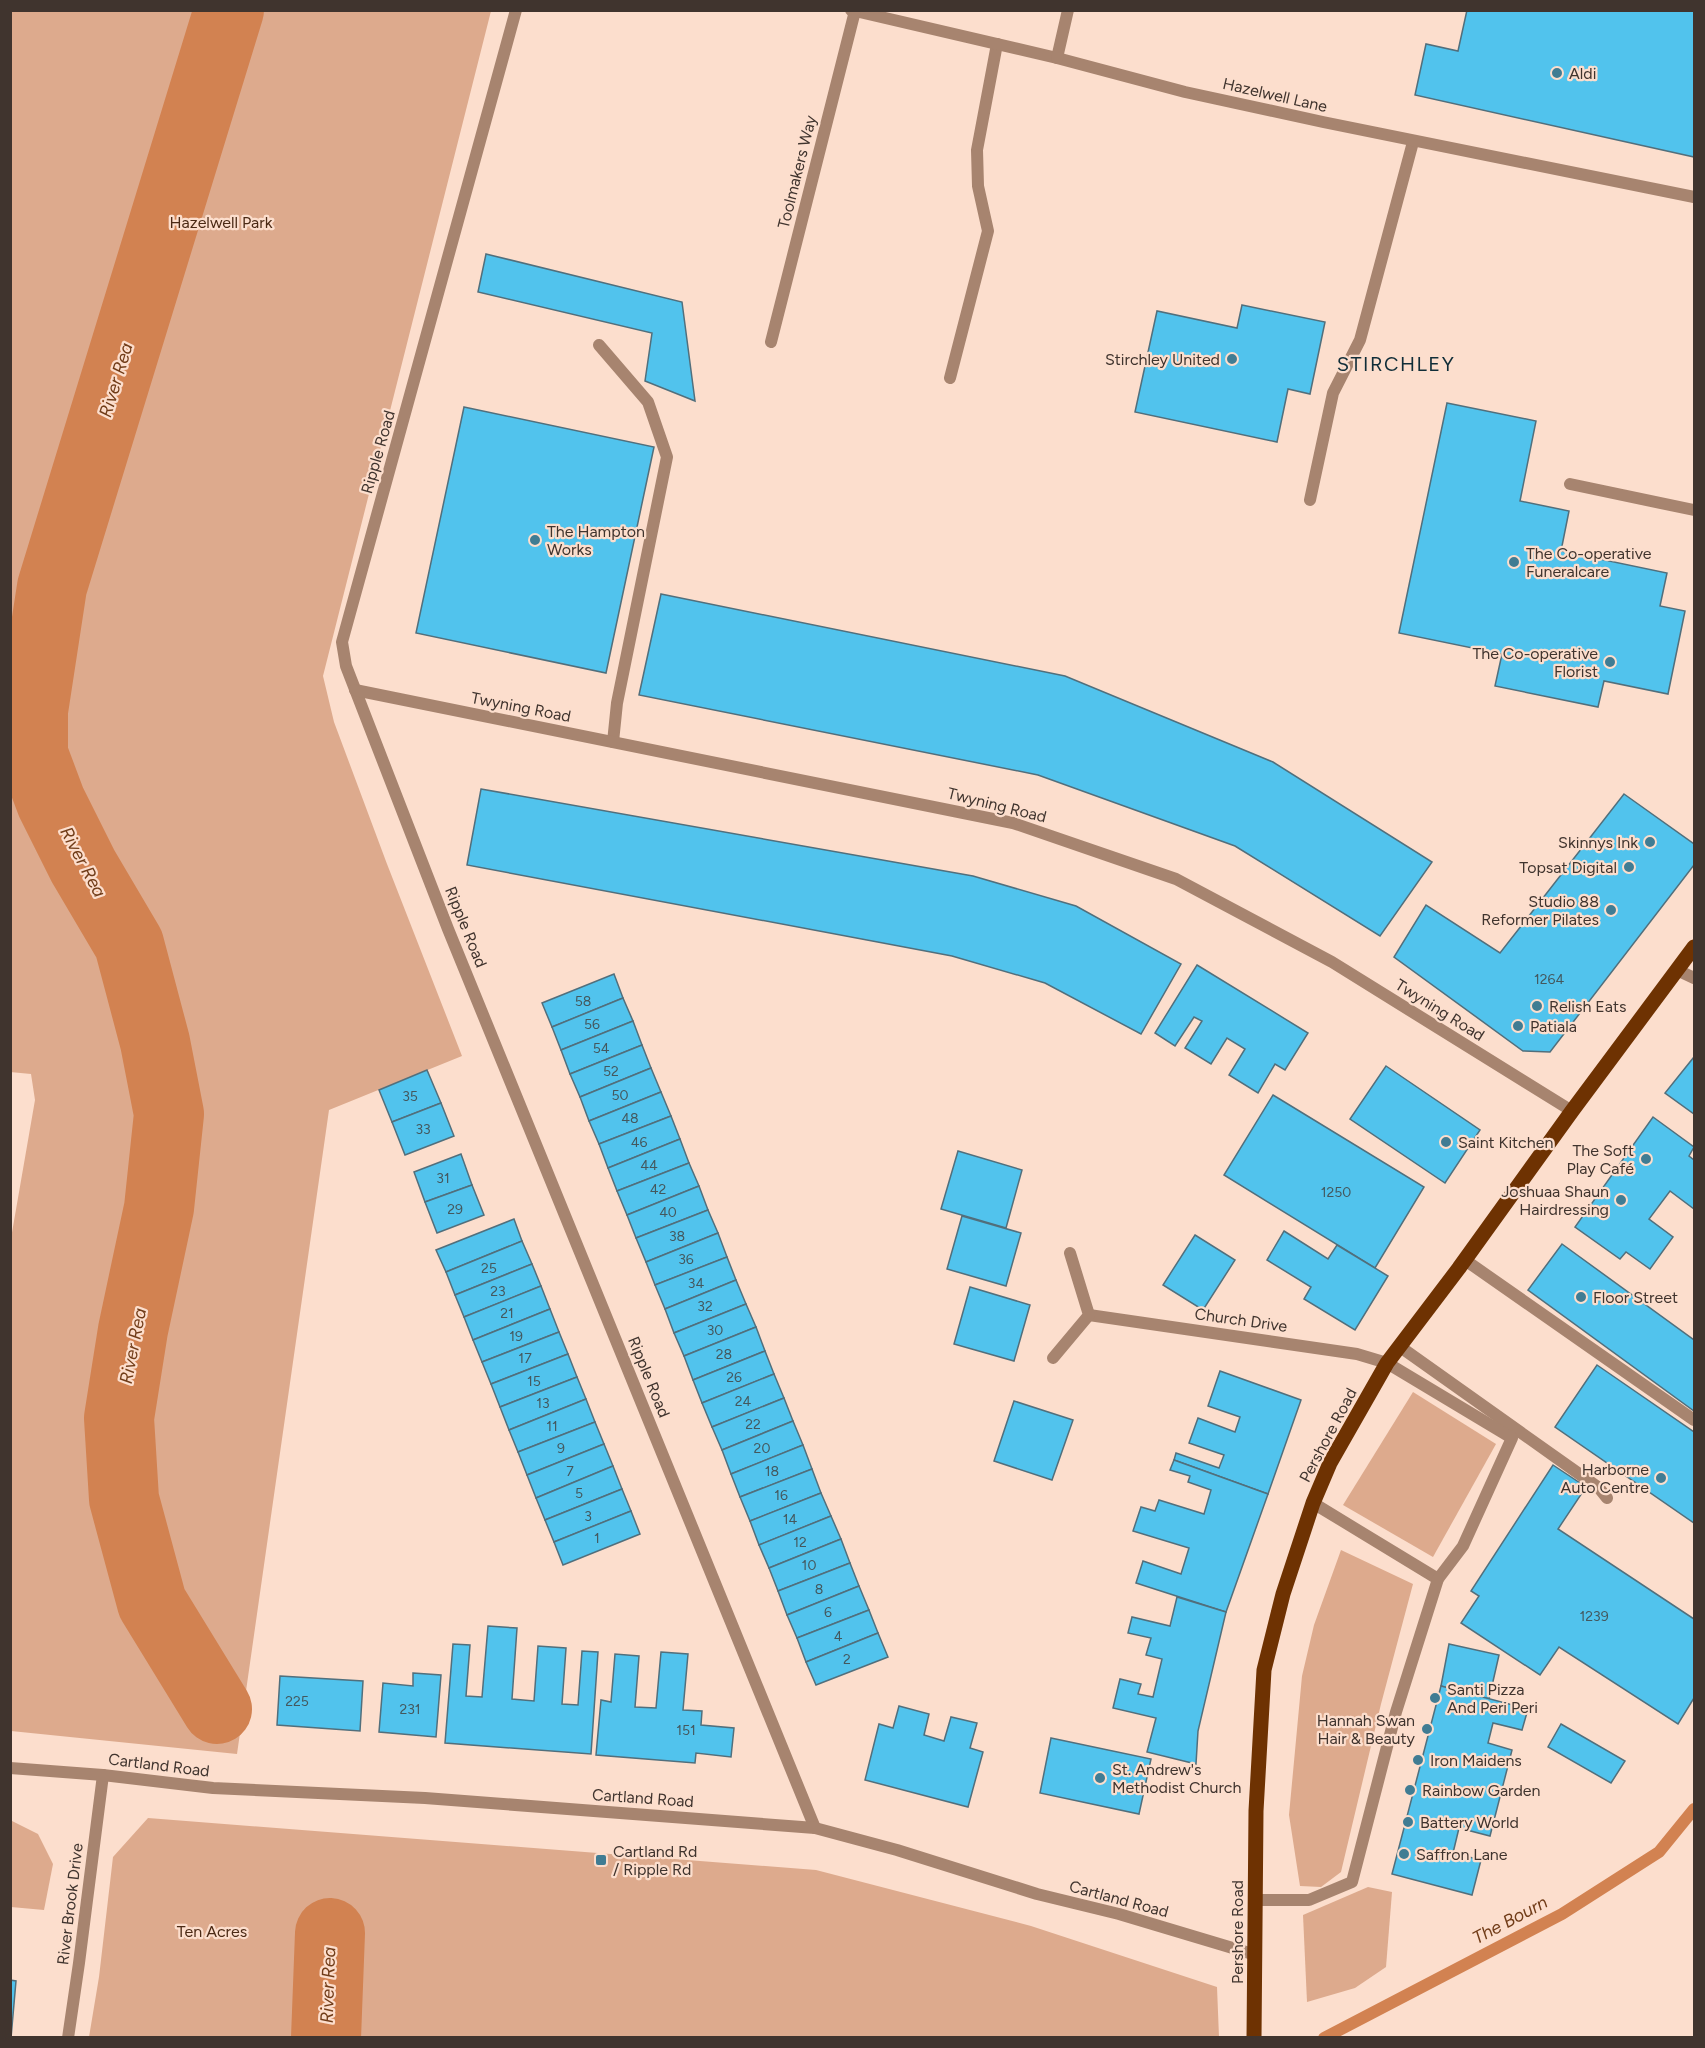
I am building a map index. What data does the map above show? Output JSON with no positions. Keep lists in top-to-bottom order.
{
  "streets": {
    "main road": ["Pershore Road"],
    "street": [
      "Hazelwell Lane",
      "Toolmakers Way",
      "Ripple Road",
      "Twyning Road",
      "Church Drive",
      "Cartland Road",
      "River Brook Drive"
    ]
  },
  "crossings": [
    ["Hazelwell Lane", "Toolmakers Way"],
    ["Ripple Road", "Twyning Road"],
    ["Ripple Road", "Cartland Road"],
    ["Twyning Road", "Pershore Road"],
    ["Church Drive", "Pershore Road"],
    ["Pershore Road", "Cartland Road"],
    ["Cartland Road", "River Brook Drive"]
  ],
  "districts": ["STIRCHLEY"],
  "water": ["River Rea", "The Bourn"],
  "parks": ["Hazelwell Park", "Ten Acres"],
  "places": {
    "other": [
      "Aldi",
      "Stirchley United",
      "The Hampton Works",
      "The Co-operative Funeralcare",
      "The Co-operative Florist",
      "Skinnys Ink",
      "Topsat Digital",
      "Studio 88 Reformer Pilates",
      "Relish Eats",
      "Patiala",
      "Saint Kitchen",
      "The Soft Play Café",
      "Joshuaa Shaun Hairdressing",
      "Floor Street",
      "Harborne Auto Centre",
      "Santi Pizza And Peri Peri",
      "Hannah Swan Hair & Beauty",
      "Iron Maidens",
      "St. Andrew's Methodist Church",
      "Rainbow Garden",
      "Battery World",
      "Saffron Lane"
    ],
    "transit": ["Cartland Rd / Ripple Rd"]
  },
  "house_numbers": [
    "1264",
    "58",
    "56",
    "54",
    "52",
    "50",
    "35",
    "48",
    "33",
    "46",
    "44",
    "31",
    "42",
    "1250",
    "29",
    "40",
    "38",
    "36",
    "25",
    "34",
    "23",
    "32",
    "21",
    "30",
    "19",
    "28",
    "17",
    "26",
    "15",
    "24",
    "13",
    "22",
    "11",
    "9",
    "20",
    "7",
    "18",
    "5",
    "16",
    "3",
    "14",
    "1",
    "12",
    "10",
    "8",
    "6",
    "1239",
    "4",
    "2",
    "225",
    "231",
    "151"
  ]
}
